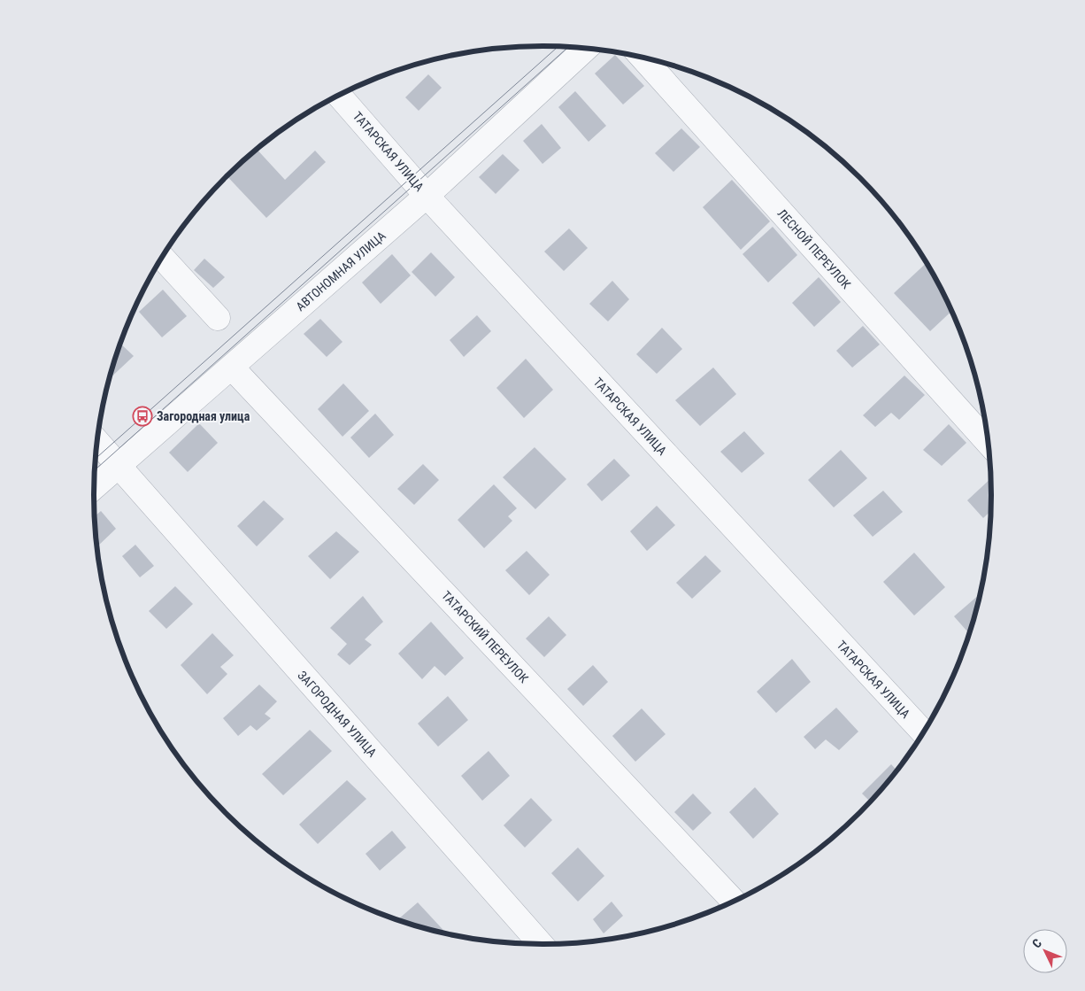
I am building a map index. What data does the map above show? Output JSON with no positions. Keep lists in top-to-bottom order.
{
  "streets": {
    "street": [
      "ТАТАРСКАЯ УЛИЦА",
      "ЛЕСНОЙ ПЕРЕУЛОК",
      "АВТОНОМНАЯ УЛИЦА",
      "ТАТАРСКИЙ ПЕРЕУЛОК",
      "ЗАГОРОДНАЯ УЛИЦА"
    ]
  },
  "crossings": [
    ["ТАТАРСКАЯ УЛИЦА", "АВТОНОМНАЯ УЛИЦА"],
    ["АВТОНОМНАЯ УЛИЦА", "ТАТАРСКИЙ ПЕРЕУЛОК"],
    ["АВТОНОМНАЯ УЛИЦА", "ЗАГОРОДНАЯ УЛИЦА"]
  ],
  "places": {
    "bus stop": ["Загородная улица"]
  },
  "north": "top left"
}
